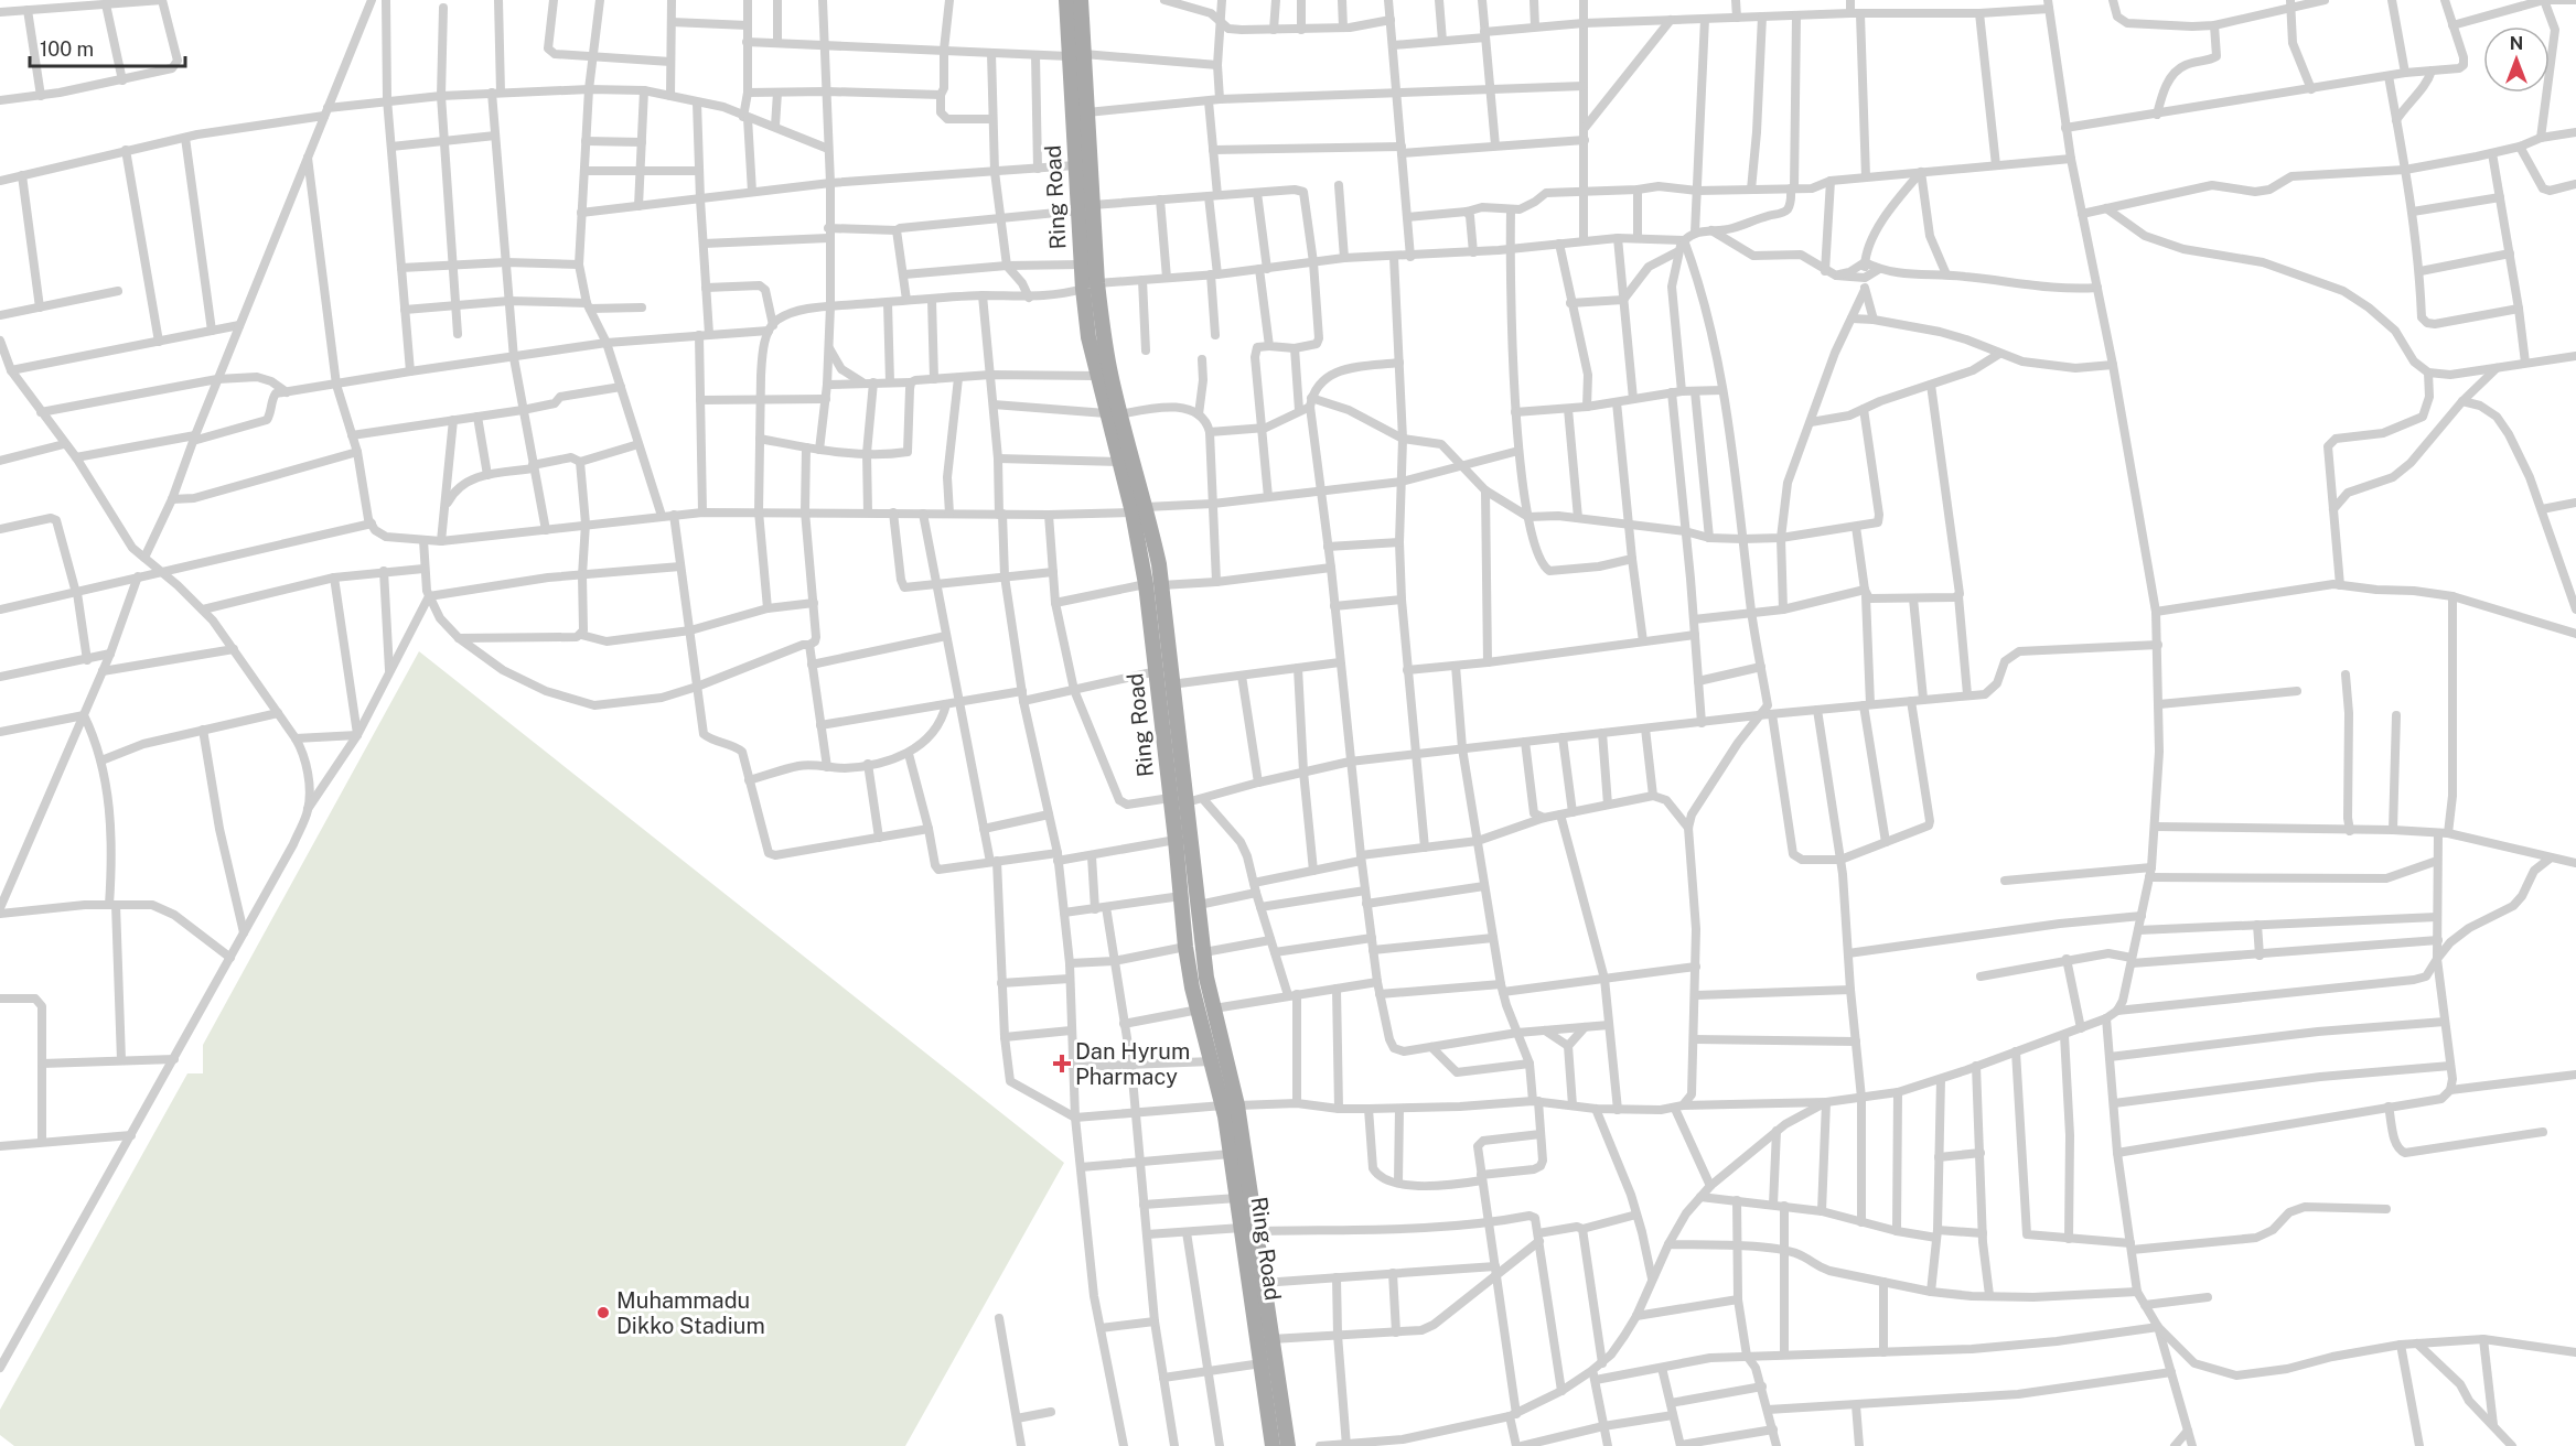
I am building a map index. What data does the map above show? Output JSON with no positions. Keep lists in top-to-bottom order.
{
  "streets": {
    "main road": ["Ring Road"]
  },
  "places": {
    "health": ["Dan Hyrum Pharmacy"],
    "other": ["Muhammadu Dikko Stadium"]
  },
  "scale_bar": "100 m",
  "north": "top"
}
